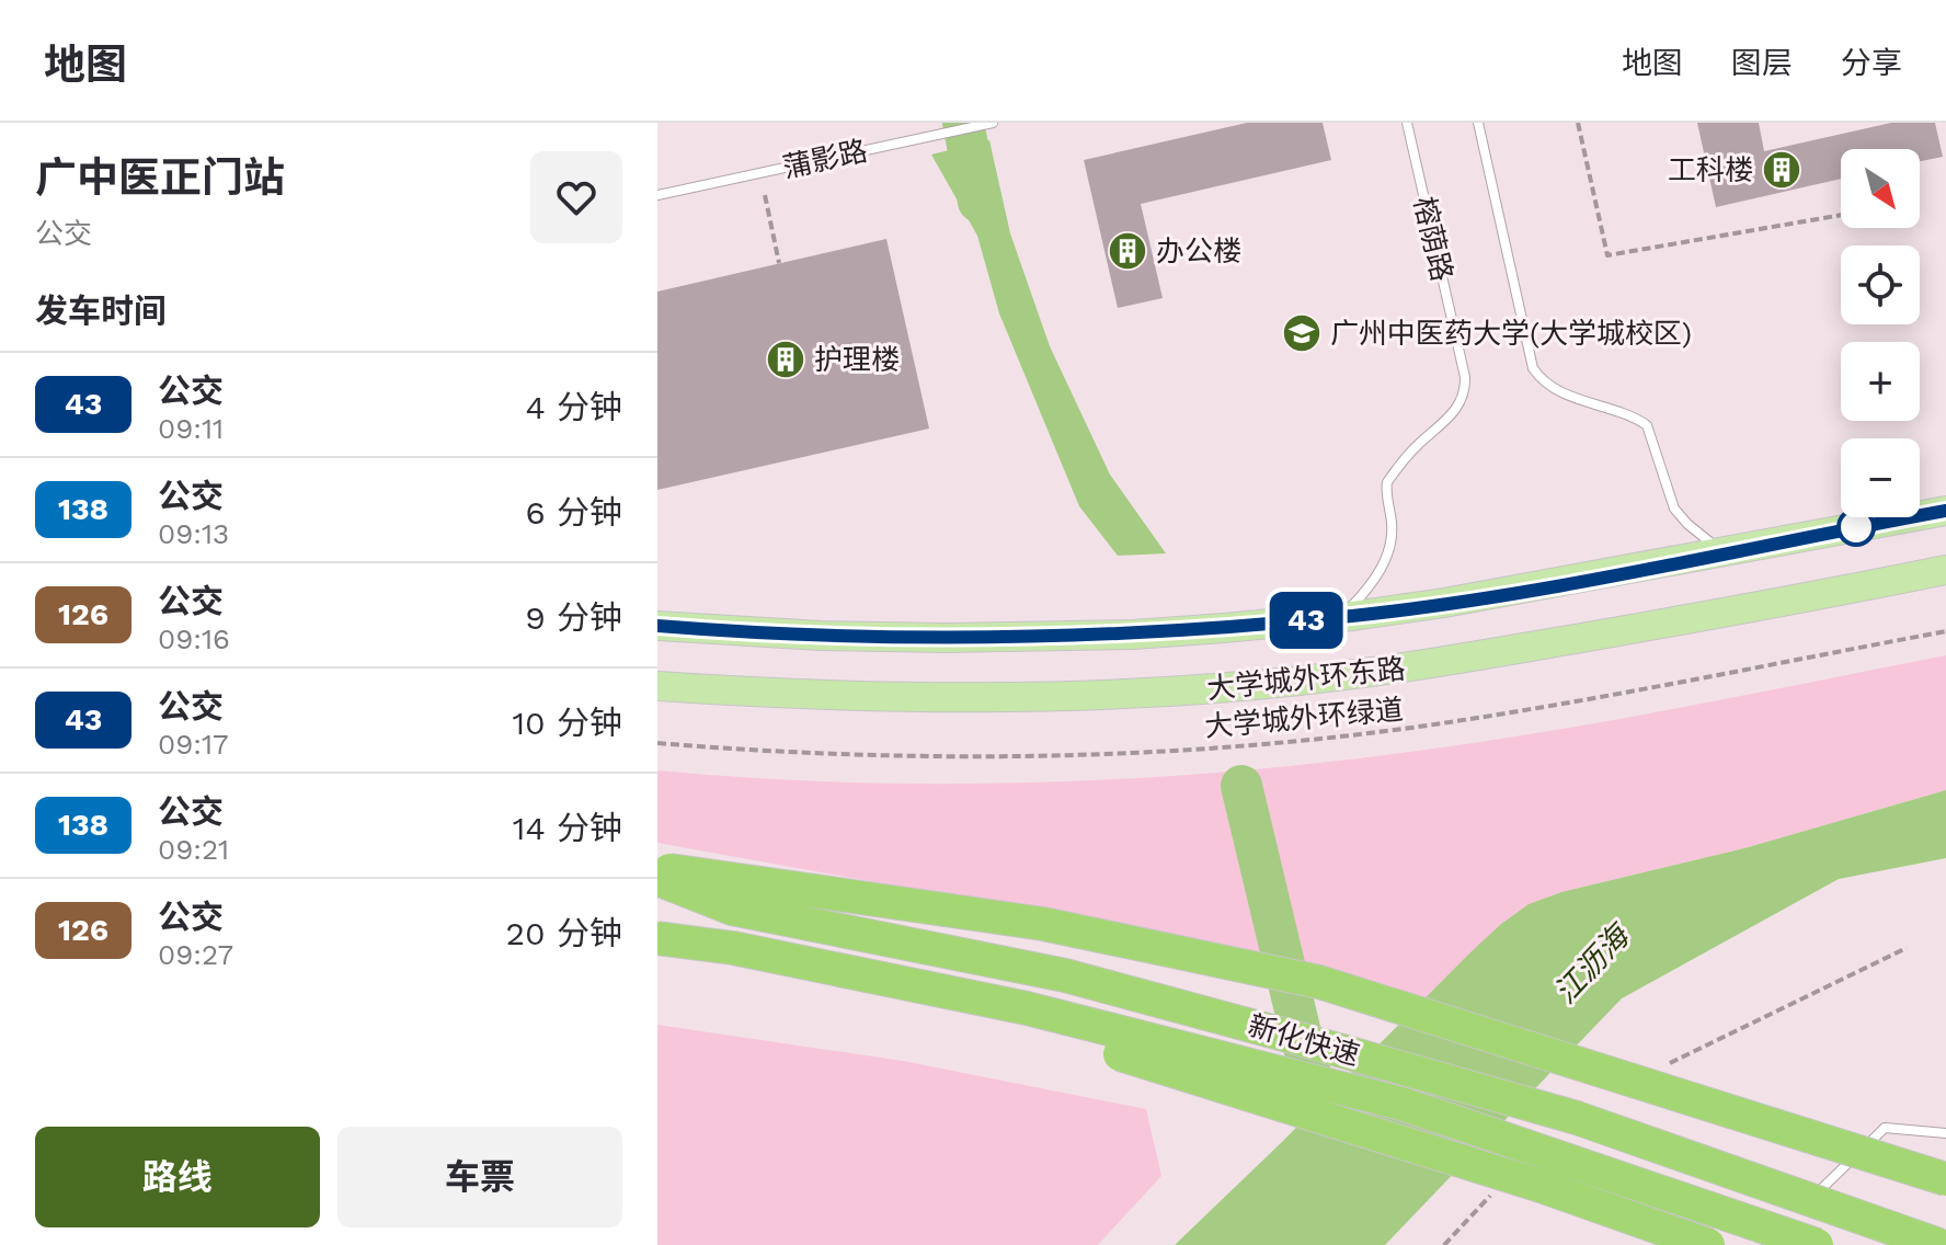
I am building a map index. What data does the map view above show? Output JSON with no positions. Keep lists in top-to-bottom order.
{
  "streets": {
    "highway": ["新化快速"],
    "main road": ["大学城外环东路"],
    "lane": ["蒲影路", "榕荫路"],
    "path": ["大学城外环绿道"]
  },
  "crossings": [
    ["榕荫路", "大学城外环东路"]
  ],
  "water": ["江沥海"],
  "places": {
    "building": ["工科楼", "办公楼", "护理楼"],
    "school or university": ["广州中医药大学(大学城校区)"]
  },
  "lines": ["bus line 43"],
  "north": "bottom right",
  "page": {
    "header": "地图",
    "nav": ["地图", "图层", "分享"],
    "heading": [
      ["广中医正门站", "公交"],
      "发车时间"
    ],
    "on_map": "43",
    "map_buttons": ["+", "−"],
    "list": [
      {
        "mark": "43",
        "name": "公交",
        "note": "09:11",
        "value": "4 分钟"
      },
      {
        "mark": "138",
        "name": "公交",
        "note": "09:13",
        "value": "6 分钟"
      },
      {
        "mark": "126",
        "name": "公交",
        "note": "09:16",
        "value": "9 分钟"
      },
      {
        "mark": "43",
        "name": "公交",
        "note": "09:17",
        "value": "10 分钟"
      },
      {
        "mark": "138",
        "name": "公交",
        "note": "09:21",
        "value": "14 分钟"
      },
      {
        "mark": "126",
        "name": "公交",
        "note": "09:27",
        "value": "20 分钟"
      }
    ],
    "buttons": ["路线", "车票"]
  }
}
